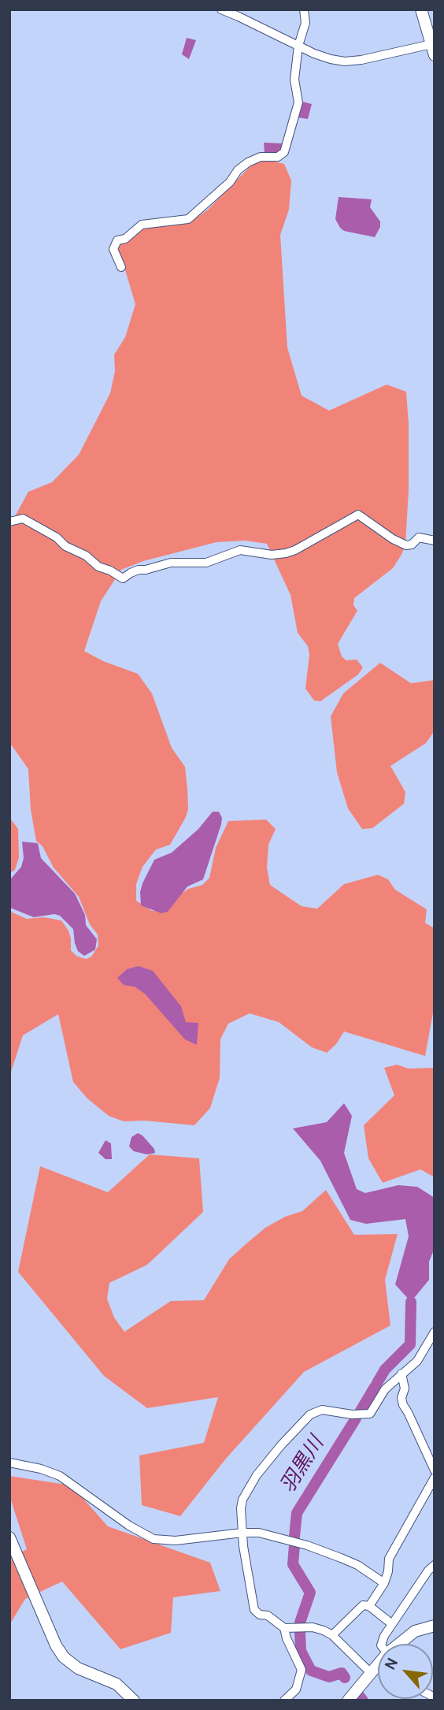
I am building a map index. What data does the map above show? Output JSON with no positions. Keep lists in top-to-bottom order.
{
  "water": ["羽黒川"],
  "north": "top left"
}
